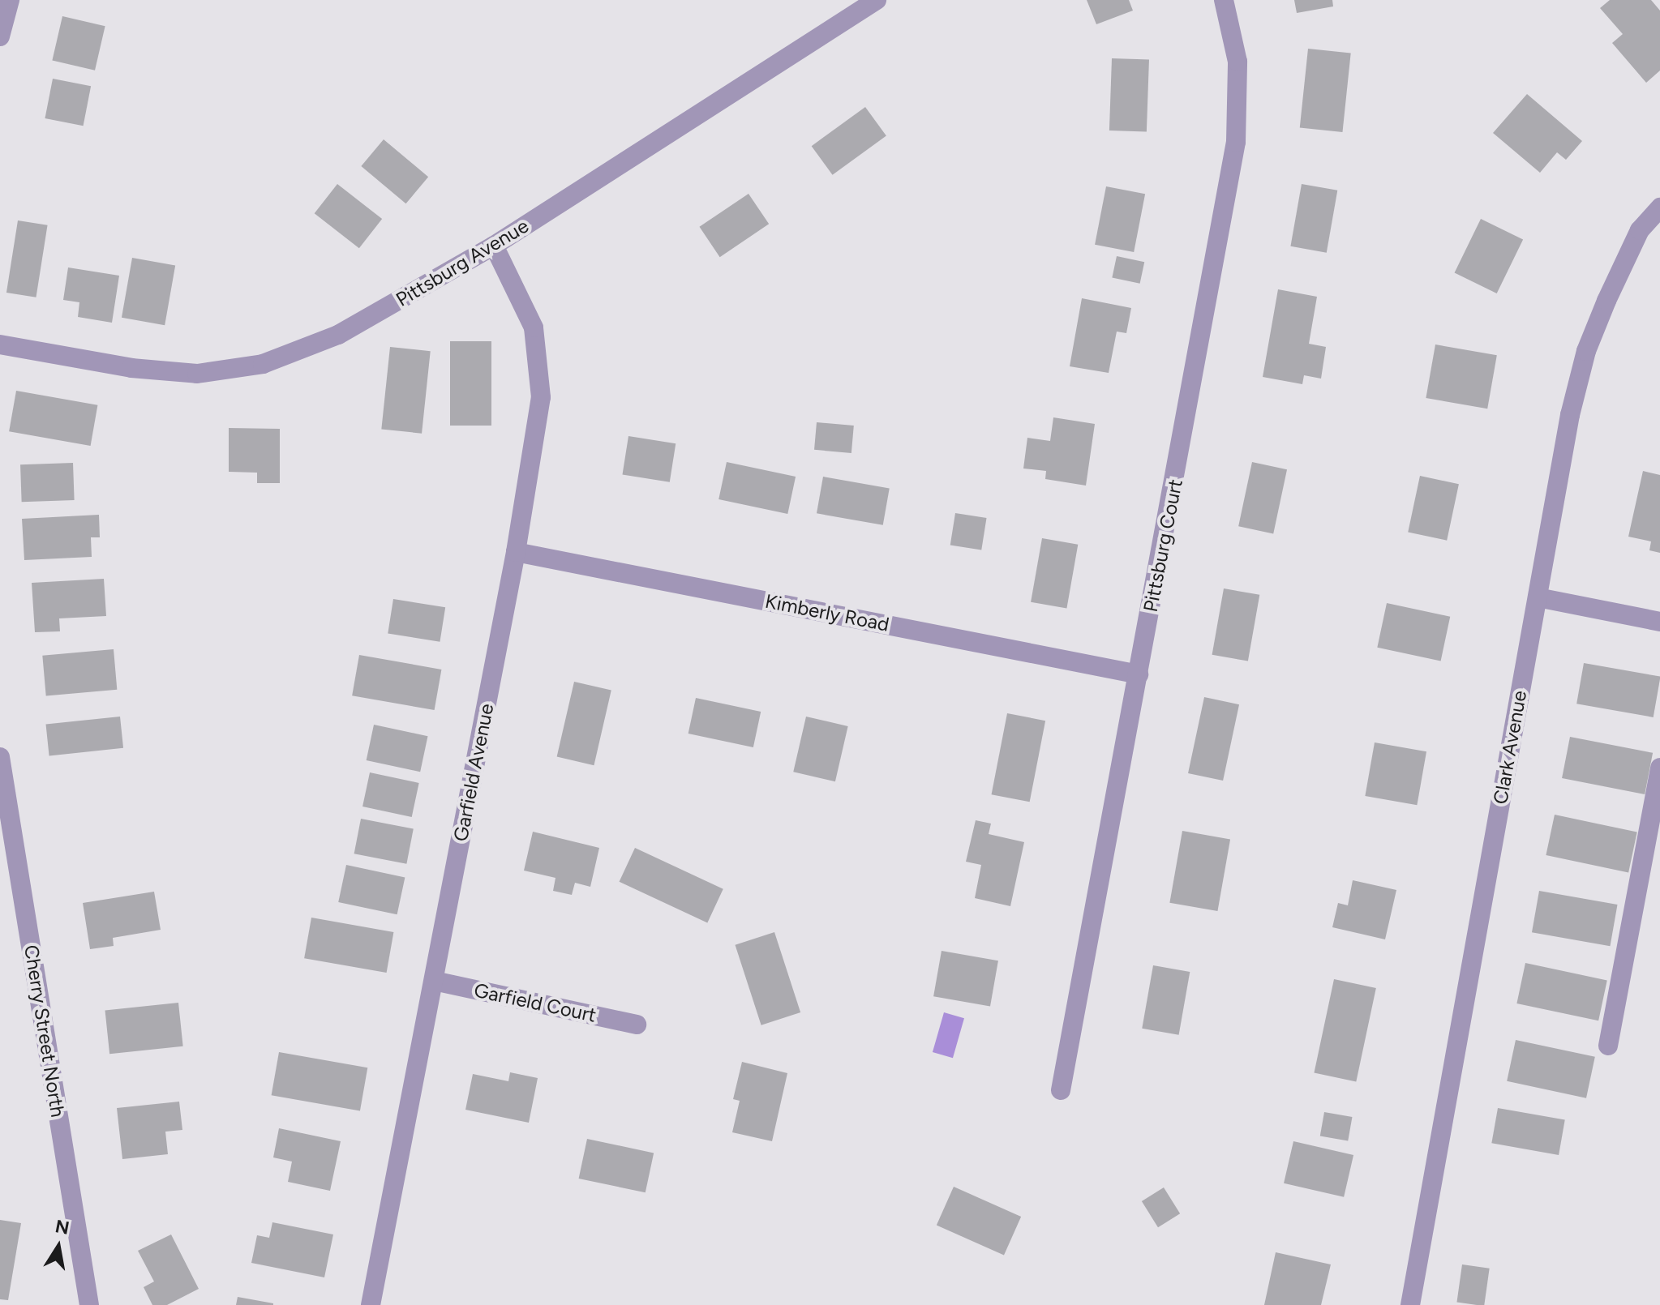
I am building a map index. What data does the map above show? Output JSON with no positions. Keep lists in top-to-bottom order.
{
  "streets": {
    "street": [
      "Pittsburg Avenue",
      "Pittsburg Court",
      "Kimberly Road",
      "Clark Avenue",
      "Garfield Avenue",
      "Garfield Court",
      "Cherry Street North"
    ]
  },
  "crossings": [
    ["Pittsburg Avenue", "Garfield Avenue"],
    ["Pittsburg Court", "Kimberly Road"],
    ["Kimberly Road", "Garfield Avenue"],
    ["Garfield Avenue", "Garfield Court"]
  ],
  "north": "top"
}
